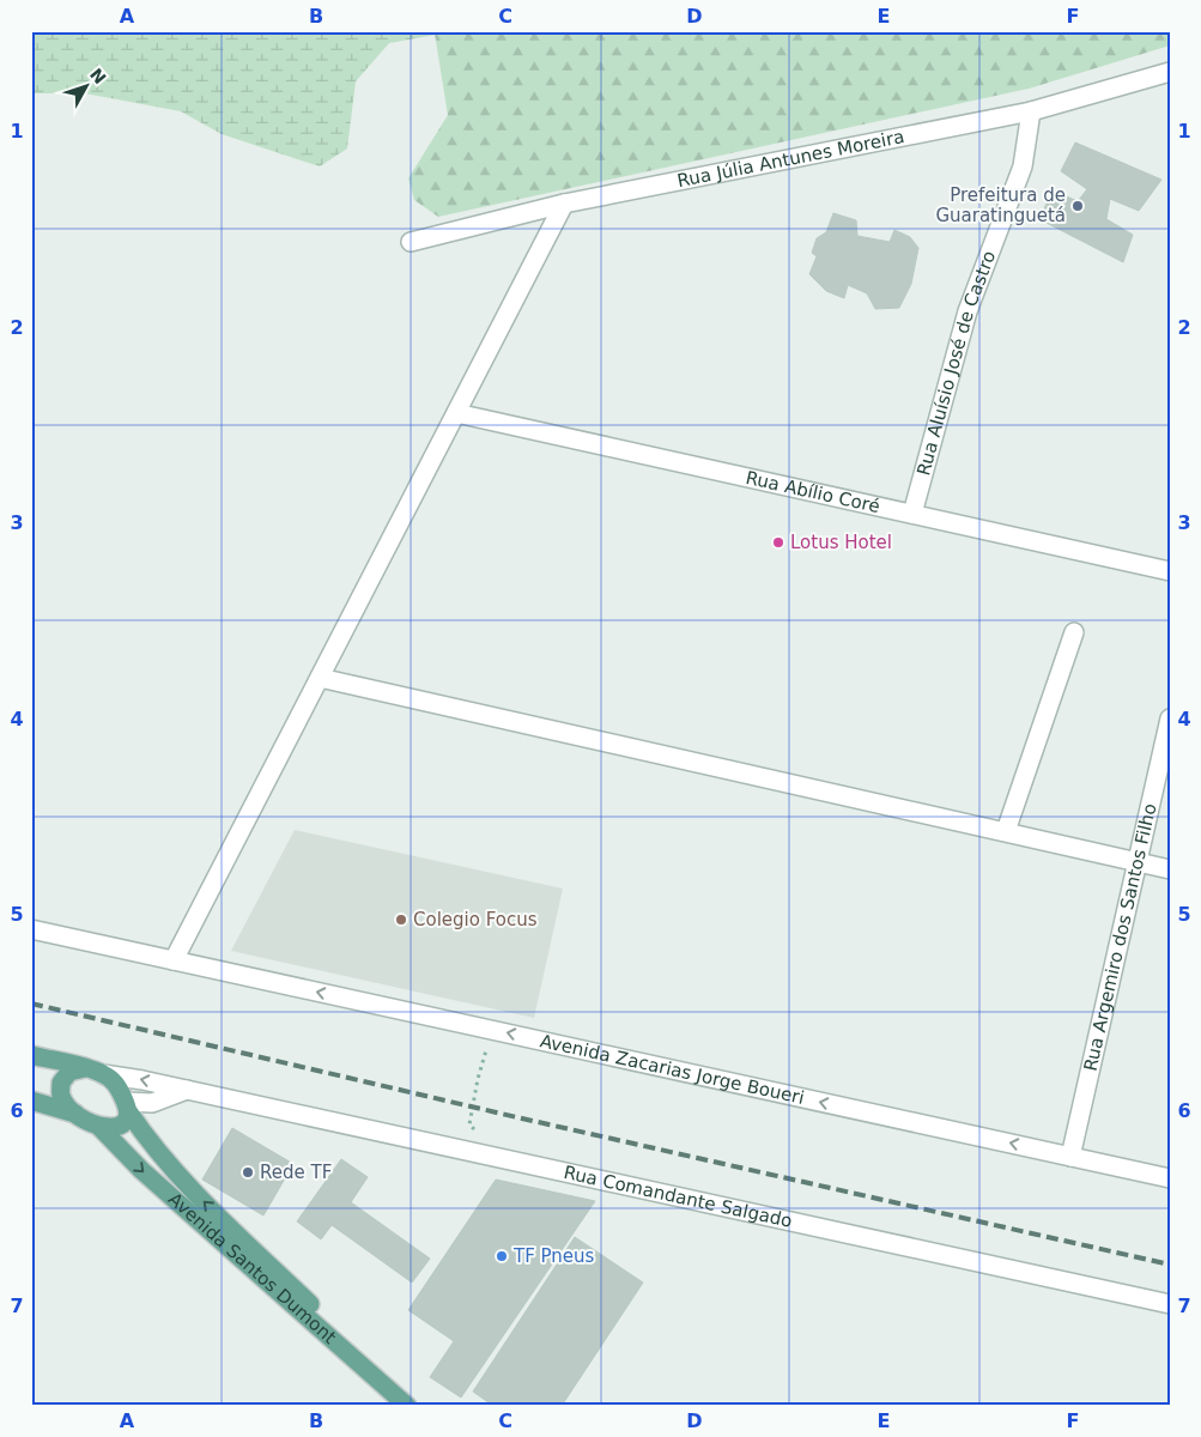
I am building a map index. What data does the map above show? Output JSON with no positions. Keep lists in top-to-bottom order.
{
  "streets": {
    "main road": ["Avenida Santos Dumont"],
    "street": [
      "Rua Júlia Antunes Moreira",
      "Rua Aluísio José de Castro",
      "Rua Abílio Coré",
      "Rua Argemiro dos Santos Filho",
      "Avenida Zacarias Jorge Boueri",
      "Rua Comandante Salgado"
    ]
  },
  "crossings": [
    ["Rua Júlia Antunes Moreira", "Rua Aluísio José de Castro"],
    ["Rua Aluísio José de Castro", "Rua Abílio Coré"],
    ["Rua Argemiro dos Santos Filho", "Avenida Zacarias Jorge Boueri"],
    ["Rua Comandante Salgado", "Avenida Santos Dumont"]
  ],
  "one_way": ["Avenida Zacarias Jorge Boueri"],
  "places": [
    "Prefeitura de Guaratinguetá",
    "Lotus Hotel",
    "Colegio Focus",
    "Rede TF",
    "TF Pneus"
  ],
  "north": "top right",
  "grid": {
    "columns": [
      "A",
      "B",
      "C",
      "D",
      "E",
      "F"
    ],
    "rows": [
      "1",
      "2",
      "3",
      "4",
      "5",
      "6",
      "7"
    ]
  }
}
